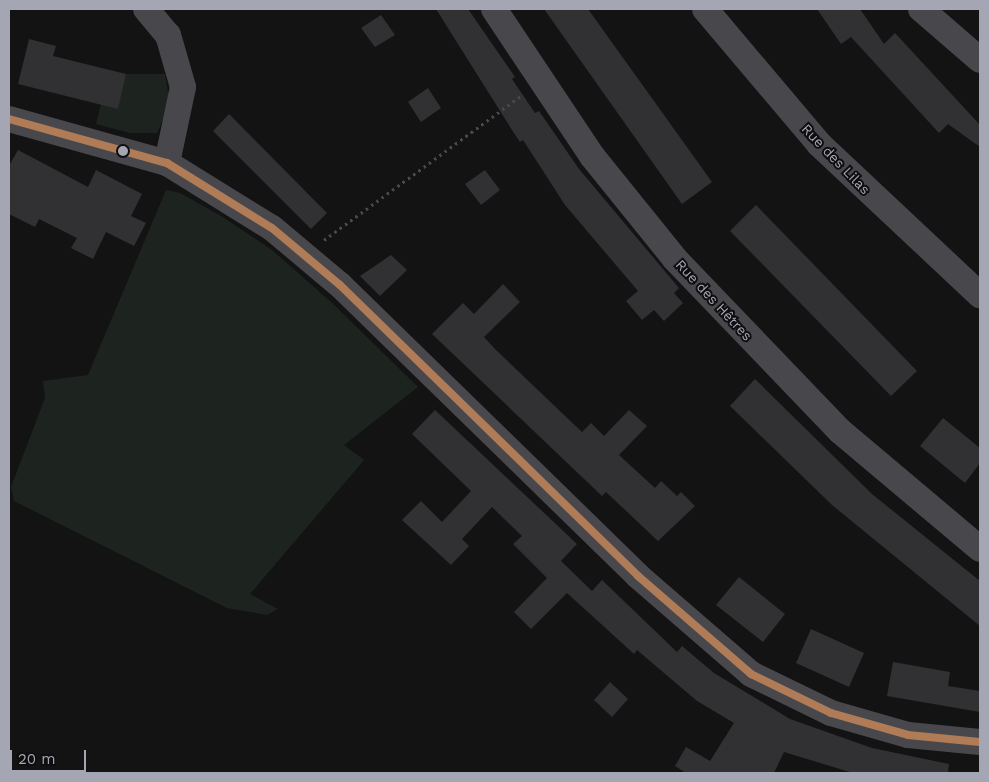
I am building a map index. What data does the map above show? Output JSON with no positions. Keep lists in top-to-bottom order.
{
  "streets": {
    "street": ["Rue des Lilas", "Rue des Hêtres"]
  },
  "scale_bar": "20 m"
}
